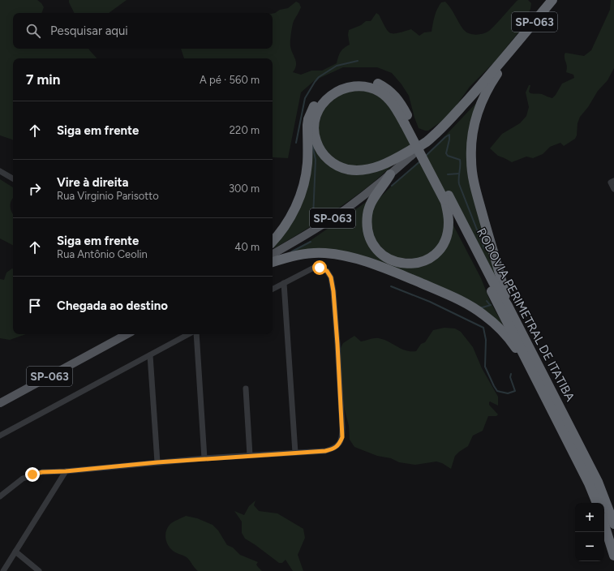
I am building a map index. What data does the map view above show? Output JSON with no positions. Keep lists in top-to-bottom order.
{
  "streets": {
    "highway": ["SP-063", "RODOVIA PERIMETRAL DE ITATIBA"]
  },
  "page": {
    "search": "Pesquisar aqui",
    "heading": ["7 min", "A pé · 560 m"],
    "list": [
      ["Siga em frente", "220 m"],
      ["Vire à direita", "Rua Virginio Parisotto", "300 m"],
      ["Siga em frente", "Rua Antônio Ceolin", "40 m"],
      "Chegada ao destino"
    ],
    "map_buttons": ["+", "−"]
  }
}
